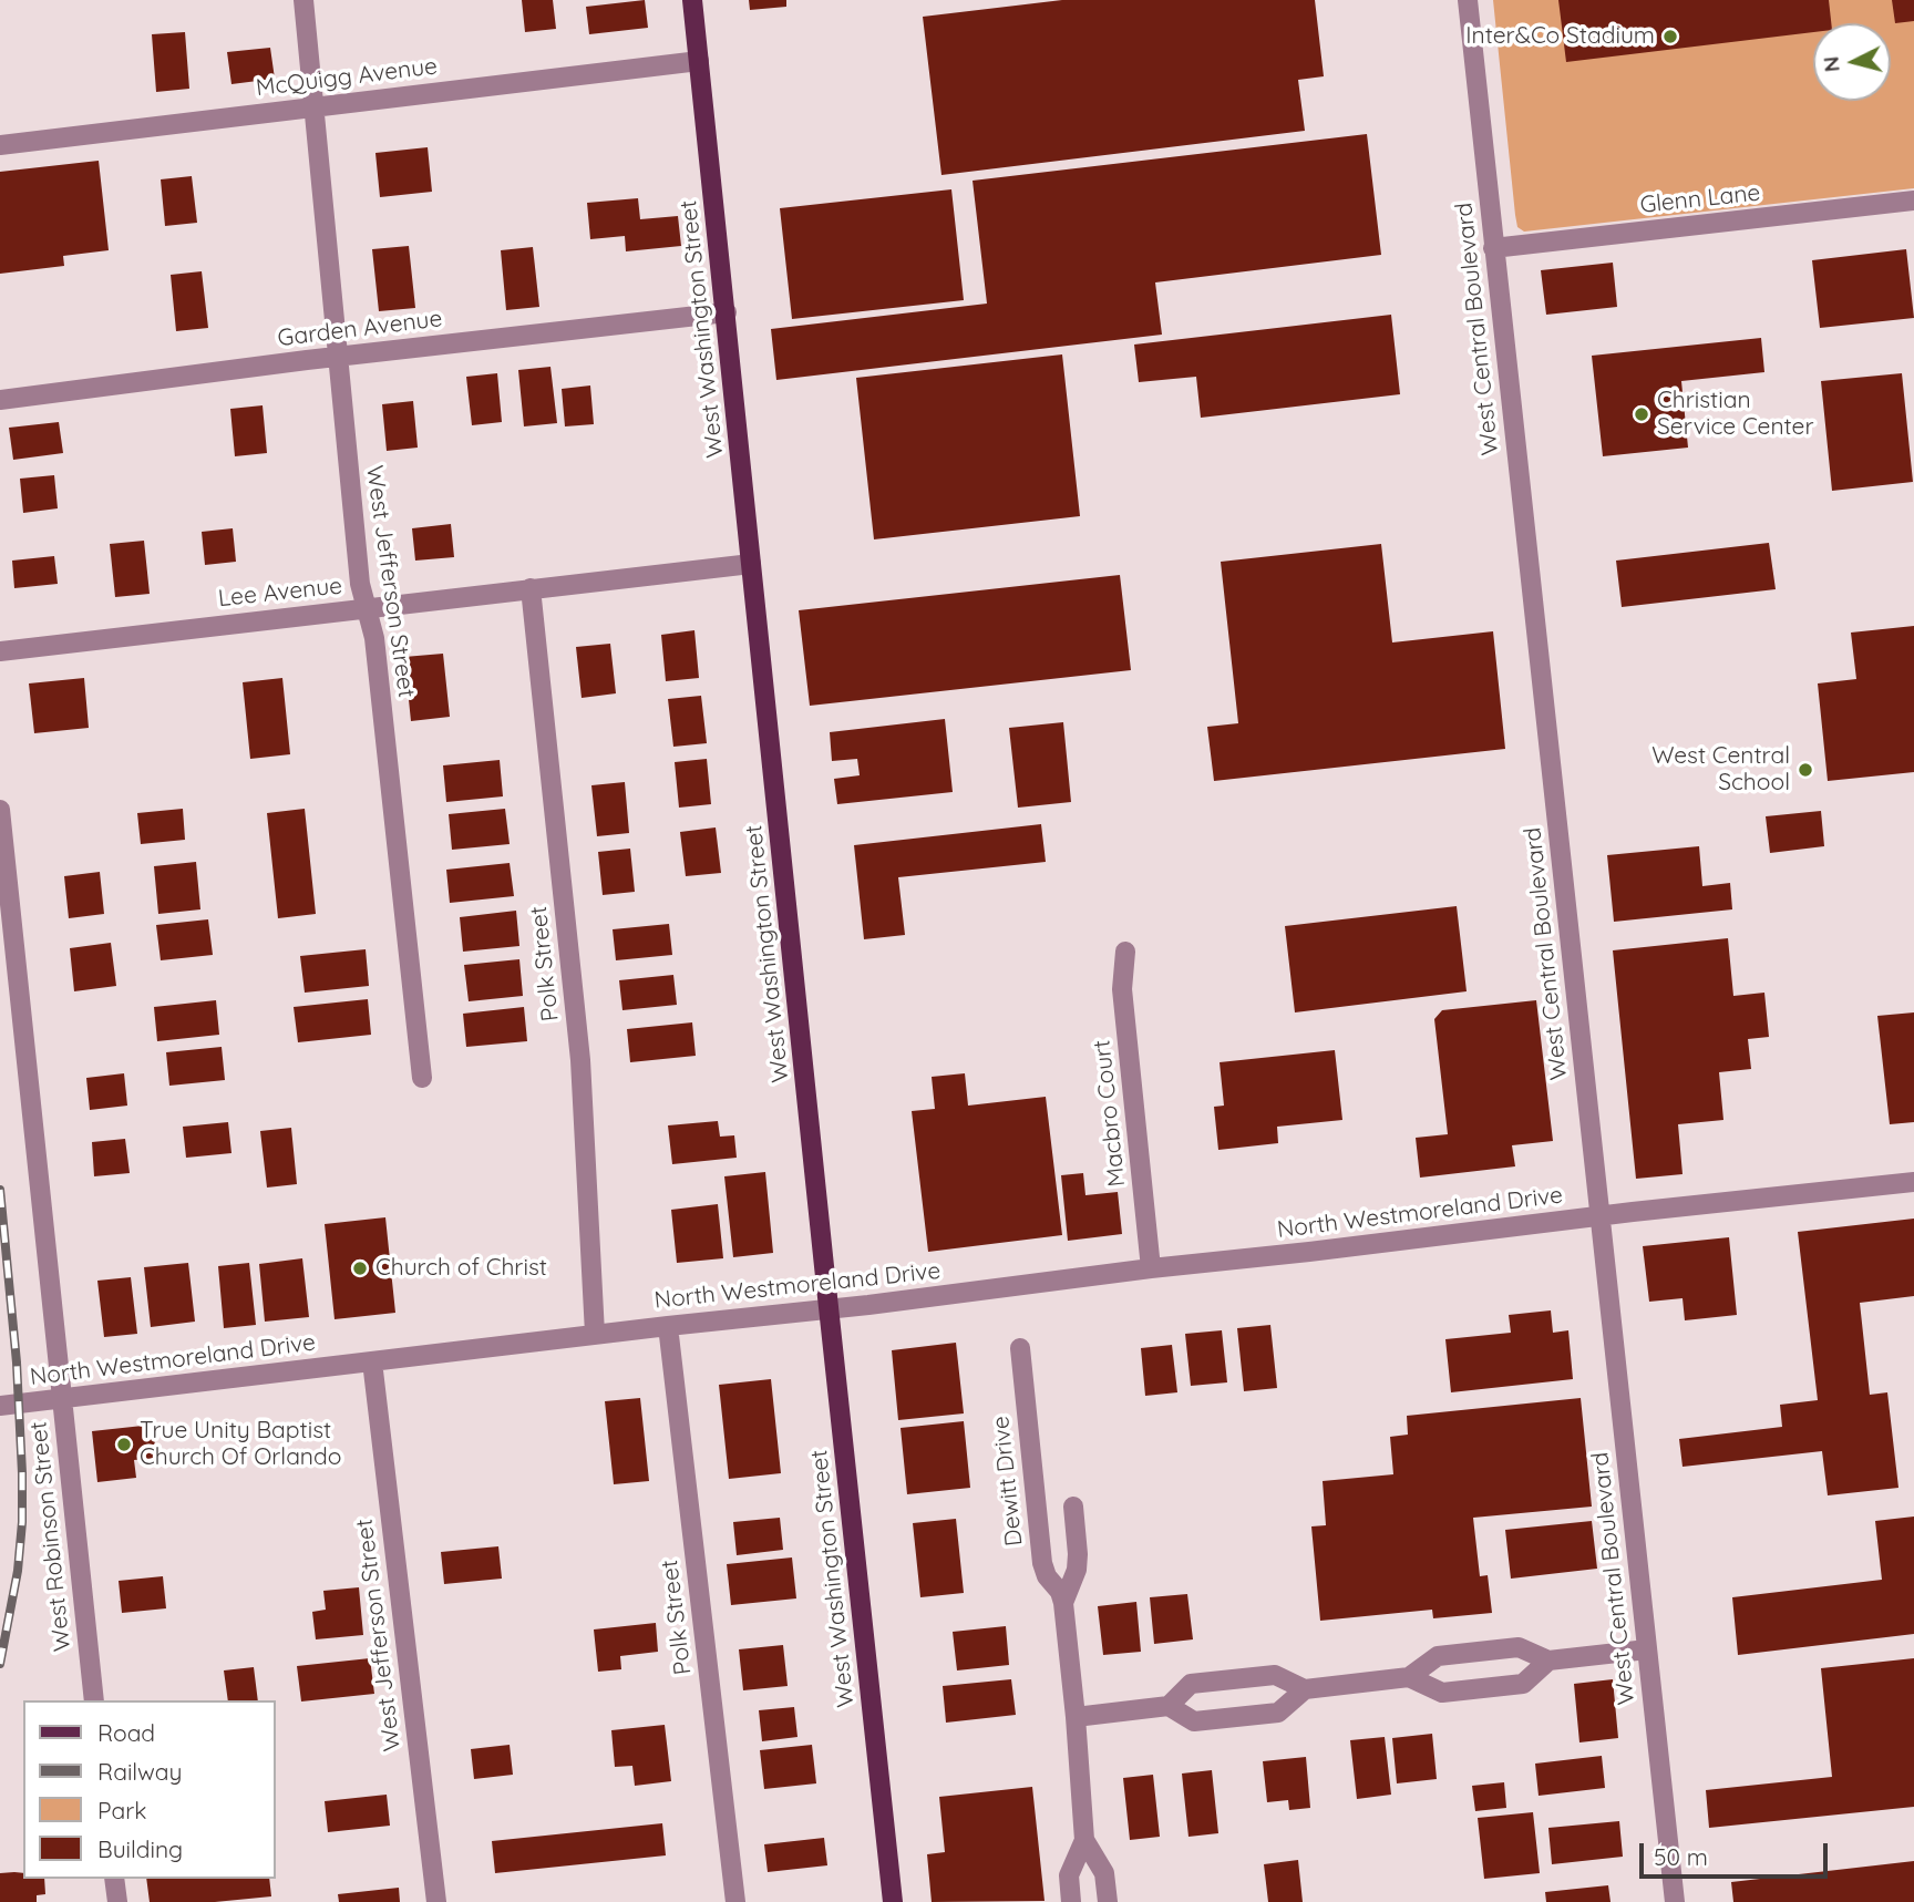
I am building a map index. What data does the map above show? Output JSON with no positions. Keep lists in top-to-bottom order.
{
  "streets": {
    "main road": ["West Washington Street"],
    "street": [
      "McQuigg Avenue",
      "Glenn Lane",
      "Garden Avenue",
      "West Central Boulevard",
      "West Jefferson Street",
      "Lee Avenue",
      "Polk Street",
      "Macbro Court",
      "North Westmoreland Drive",
      "Dewitt Drive",
      "West Robinson Street"
    ]
  },
  "crossings": [
    ["McQuigg Avenue", "West Washington Street"],
    ["McQuigg Avenue", "West Jefferson Street"],
    ["Glenn Lane", "West Central Boulevard"],
    ["Garden Avenue", "West Washington Street"],
    ["Garden Avenue", "West Jefferson Street"],
    ["West Washington Street", "Lee Avenue"],
    ["West Washington Street", "North Westmoreland Drive"],
    ["West Central Boulevard", "North Westmoreland Drive"],
    ["West Jefferson Street", "Lee Avenue"],
    ["West Jefferson Street", "North Westmoreland Drive"],
    ["Lee Avenue", "Polk Street"],
    ["Polk Street", "North Westmoreland Drive"],
    ["Macbro Court", "North Westmoreland Drive"],
    ["North Westmoreland Drive", "West Robinson Street"]
  ],
  "places": [
    "Inter&Co Stadium",
    "Christian Service Center",
    "West Central School",
    "Church of Christ",
    "True Unity Baptist Church Of Orlando"
  ],
  "legend": [
    "Road",
    "Railway",
    "Park",
    "Building"
  ],
  "scale_bar": "50 m",
  "north": "left"
}
